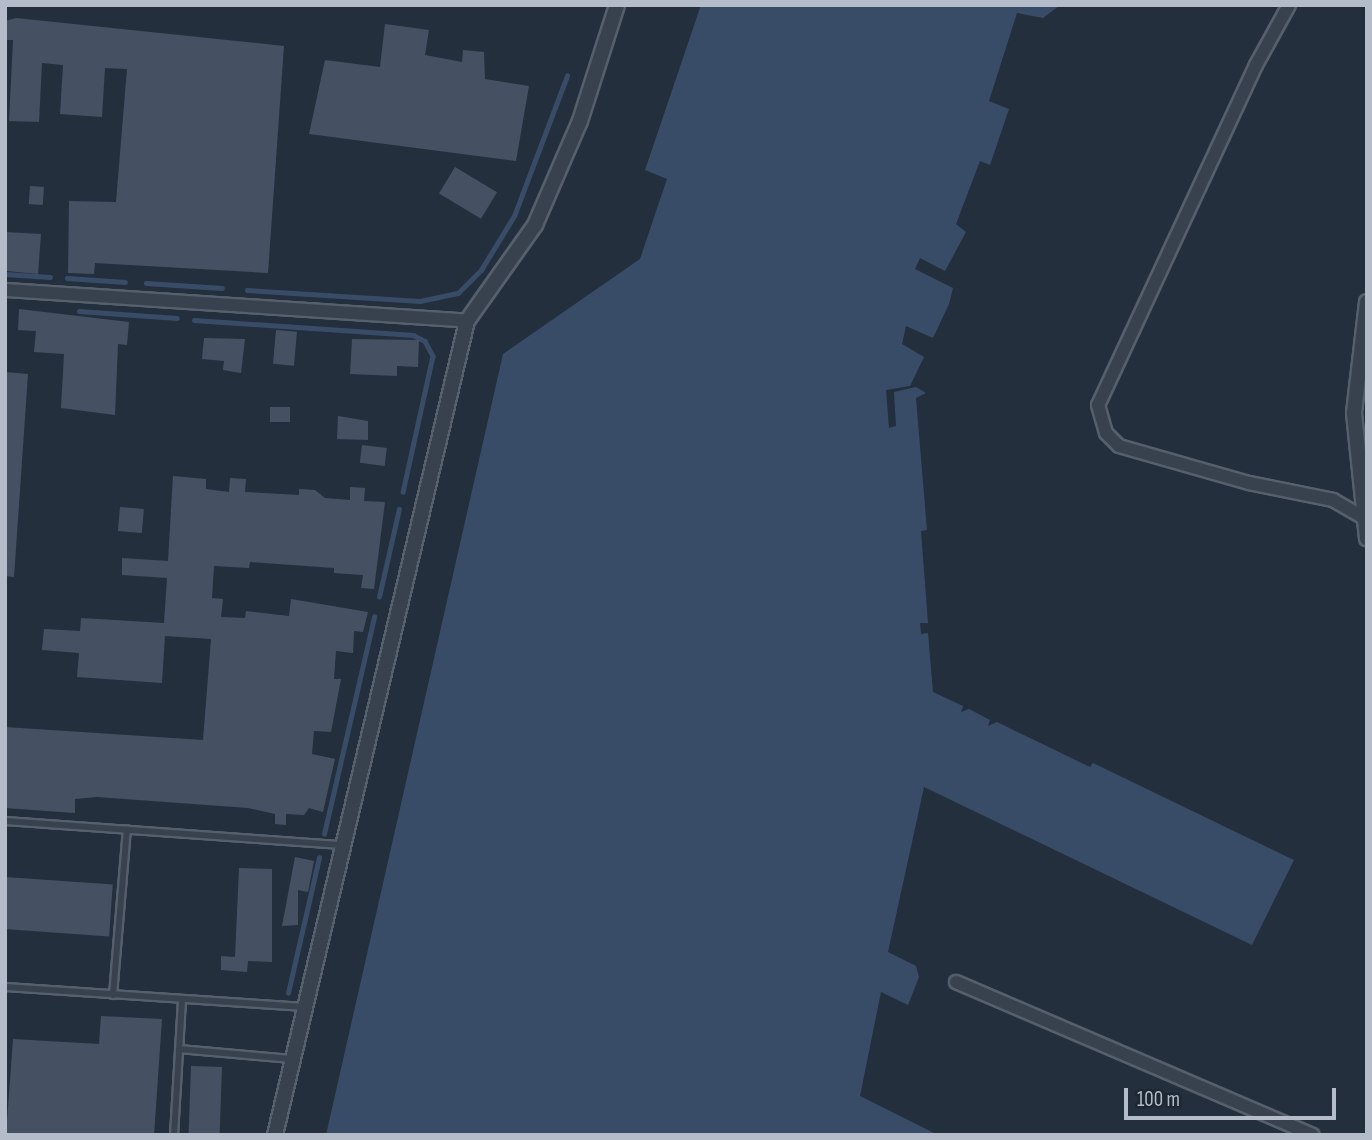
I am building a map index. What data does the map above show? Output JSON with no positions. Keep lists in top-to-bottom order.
{
  "scale_bar": "100 m"
}
